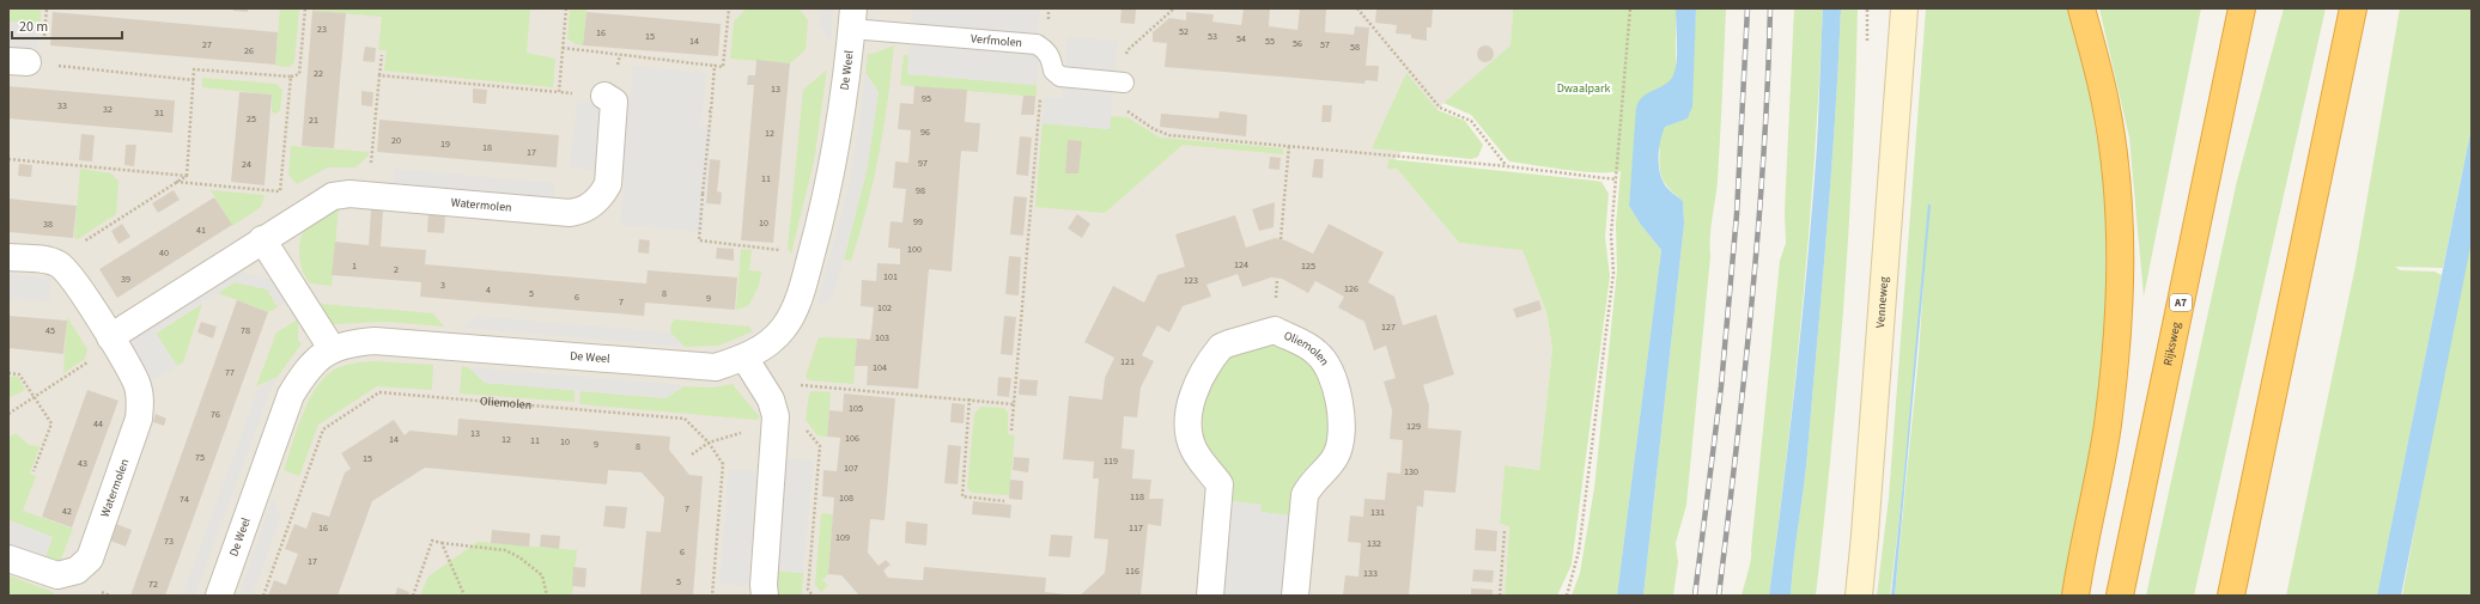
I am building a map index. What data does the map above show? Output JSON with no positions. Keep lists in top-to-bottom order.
{
  "streets": {
    "highway": ["A7", "Rijksweg"],
    "main road": ["Venneweg"],
    "street": ["De Weel", "Watermolen", "Oliemolen"],
    "lane": ["Verfmolen"]
  },
  "crossings": [
    ["Verfmolen", "De Weel"]
  ],
  "parks": ["Dwaalpark"],
  "house_numbers": [
    "23",
    "52",
    "16",
    "15",
    "53",
    "54",
    "14",
    "55",
    "56",
    "27",
    "57",
    "58",
    "26",
    "22",
    "13",
    "95",
    "33",
    "32",
    "31",
    "25",
    "21",
    "96",
    "12",
    "20",
    "19",
    "18",
    "17",
    "97",
    "24",
    "11",
    "98",
    "99",
    "10",
    "38",
    "41",
    "100",
    "40",
    "124",
    "1",
    "125",
    "2",
    "101",
    "39",
    "123",
    "3",
    "126",
    "4",
    "5",
    "8",
    "6",
    "9",
    "7",
    "102",
    "127",
    "45",
    "78",
    "103",
    "121",
    "104",
    "77",
    "105",
    "76",
    "44",
    "129",
    "13",
    "106",
    "14",
    "12",
    "11",
    "10",
    "9",
    "8",
    "75",
    "15",
    "119",
    "43",
    "107",
    "130",
    "118",
    "108",
    "74",
    "7",
    "42",
    "131",
    "16",
    "117",
    "109",
    "73",
    "132",
    "6",
    "17",
    "116",
    "133",
    "5",
    "72"
  ],
  "scale_bar": "20 m"
}
